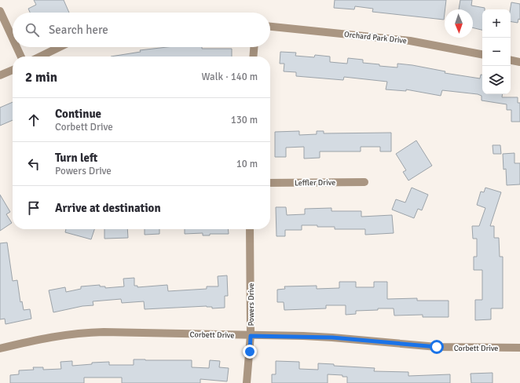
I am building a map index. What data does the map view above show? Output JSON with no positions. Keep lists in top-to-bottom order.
{
  "streets": {
    "street": [
      "Orchard Park Drive",
      "Leffler Drive",
      "Powers Drive",
      "Corbett Drive"
    ]
  },
  "crossings": [
    ["Powers Drive", "Corbett Drive"]
  ],
  "north": "bottom",
  "page": {
    "map_buttons": ["+", "−"],
    "search": "Search here",
    "heading": ["2 min", "Walk · 140 m"],
    "list": [
      ["Continue", "Corbett Drive", "130 m"],
      ["Turn left", "Powers Drive", "10 m"],
      "Arrive at destination"
    ]
  }
}
